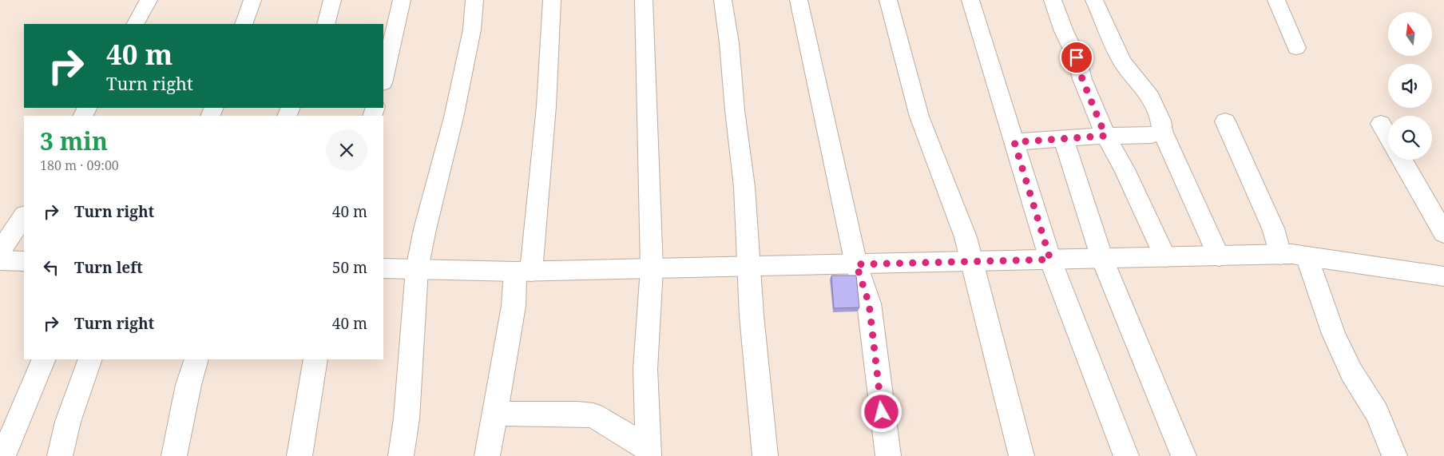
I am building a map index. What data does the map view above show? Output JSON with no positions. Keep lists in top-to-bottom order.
{
  "north": "top",
  "page": {
    "turn": ["40 m", "Turn right"],
    "heading": ["3 min", "180 m · 09:00"],
    "list": [
      {
        "name": "Turn right",
        "value": "40 m"
      },
      {
        "name": "Turn left",
        "value": "50 m"
      },
      {
        "name": "Turn right",
        "value": "40 m"
      }
    ]
  }
}
